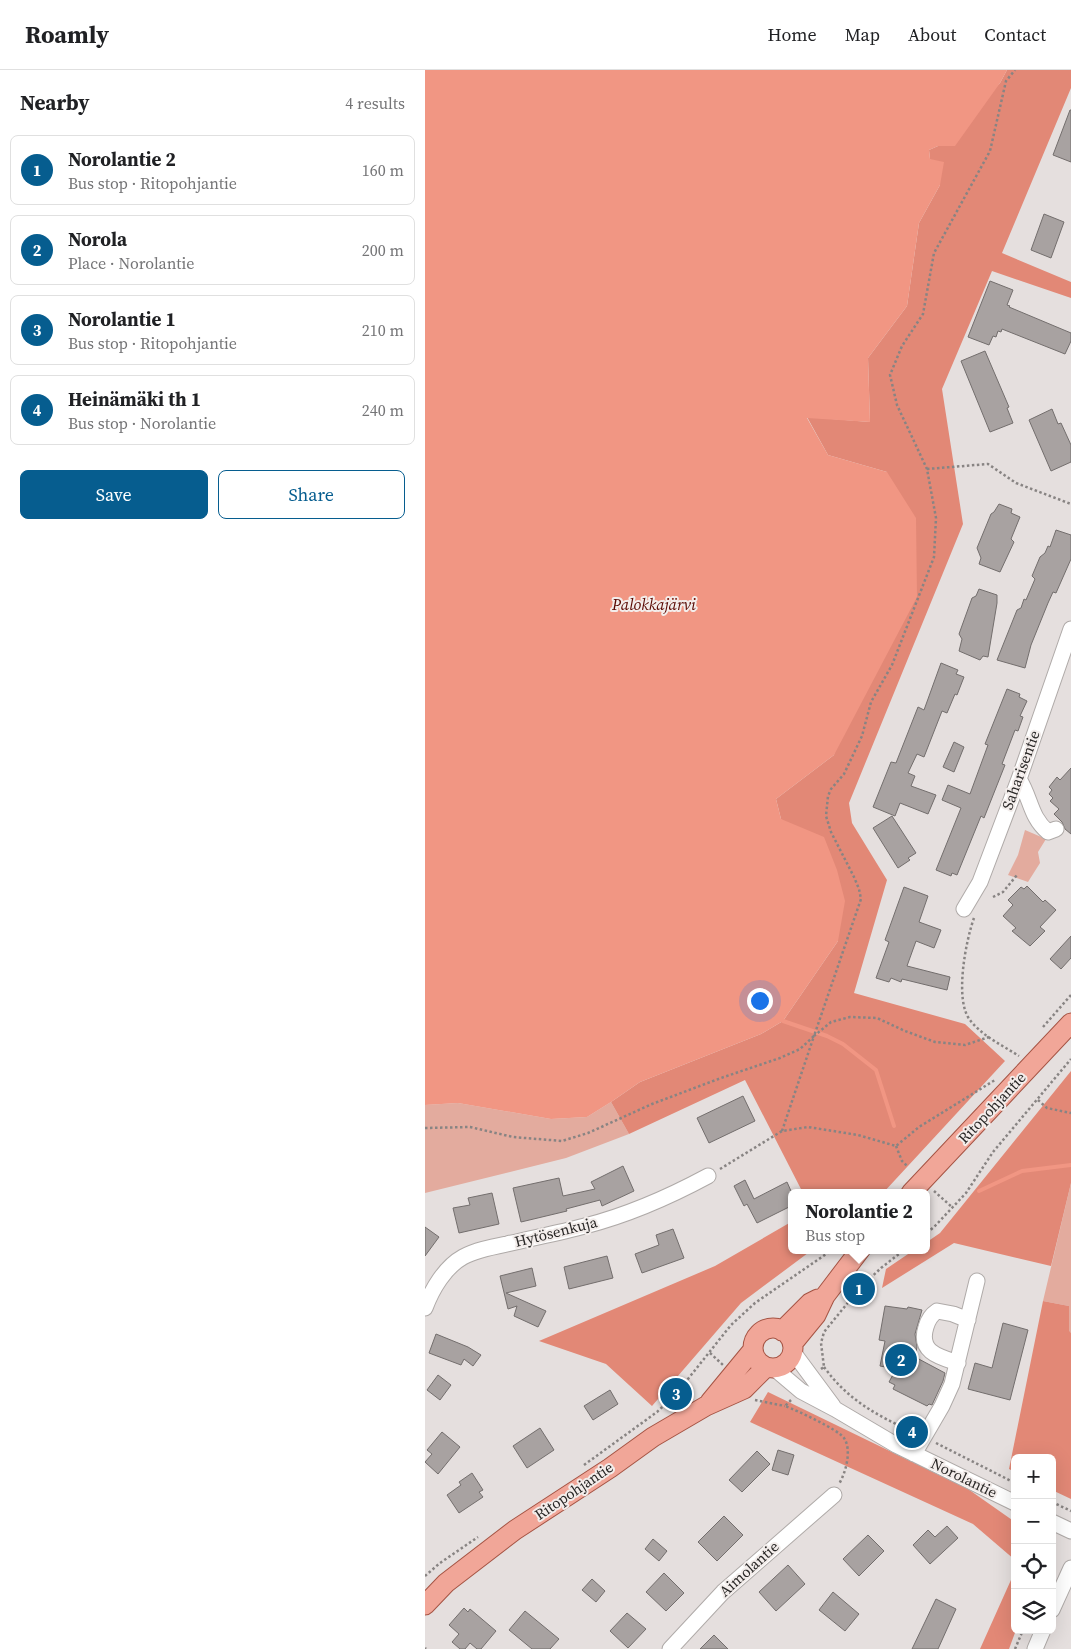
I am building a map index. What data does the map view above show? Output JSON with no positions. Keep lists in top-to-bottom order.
{
  "streets": {
    "main road": ["Ritopohjantie"],
    "street": [
      "Saharisentie",
      "Hytösenkuja",
      "Norolantie",
      "Aimolantie"
    ]
  },
  "crossings": [
    ["Ritopohjantie", "Norolantie"]
  ],
  "water": ["Palokkajärvi"],
  "page": {
    "header": "Roamly",
    "nav": [
      "Home",
      "Map",
      "About",
      "Contact"
    ],
    "heading": ["Nearby", "4 results"],
    "list": [
      {
        "mark": "1",
        "name": "Norolantie 2",
        "note": "Bus stop · Ritopohjantie",
        "value": "160 m"
      },
      {
        "mark": "2",
        "name": "Norola",
        "note": "Place · Norolantie",
        "value": "200 m"
      },
      {
        "mark": "3",
        "name": "Norolantie 1",
        "note": "Bus stop · Ritopohjantie",
        "value": "210 m"
      },
      {
        "mark": "4",
        "name": "Heinämäki th 1",
        "note": "Bus stop · Norolantie",
        "value": "240 m"
      }
    ],
    "buttons": ["Save", "Share"],
    "popup": ["Norolantie 2", "Bus stop"],
    "pins": [
      "1",
      "2",
      "3",
      "4"
    ],
    "map_buttons": ["+", "−"]
  }
}
